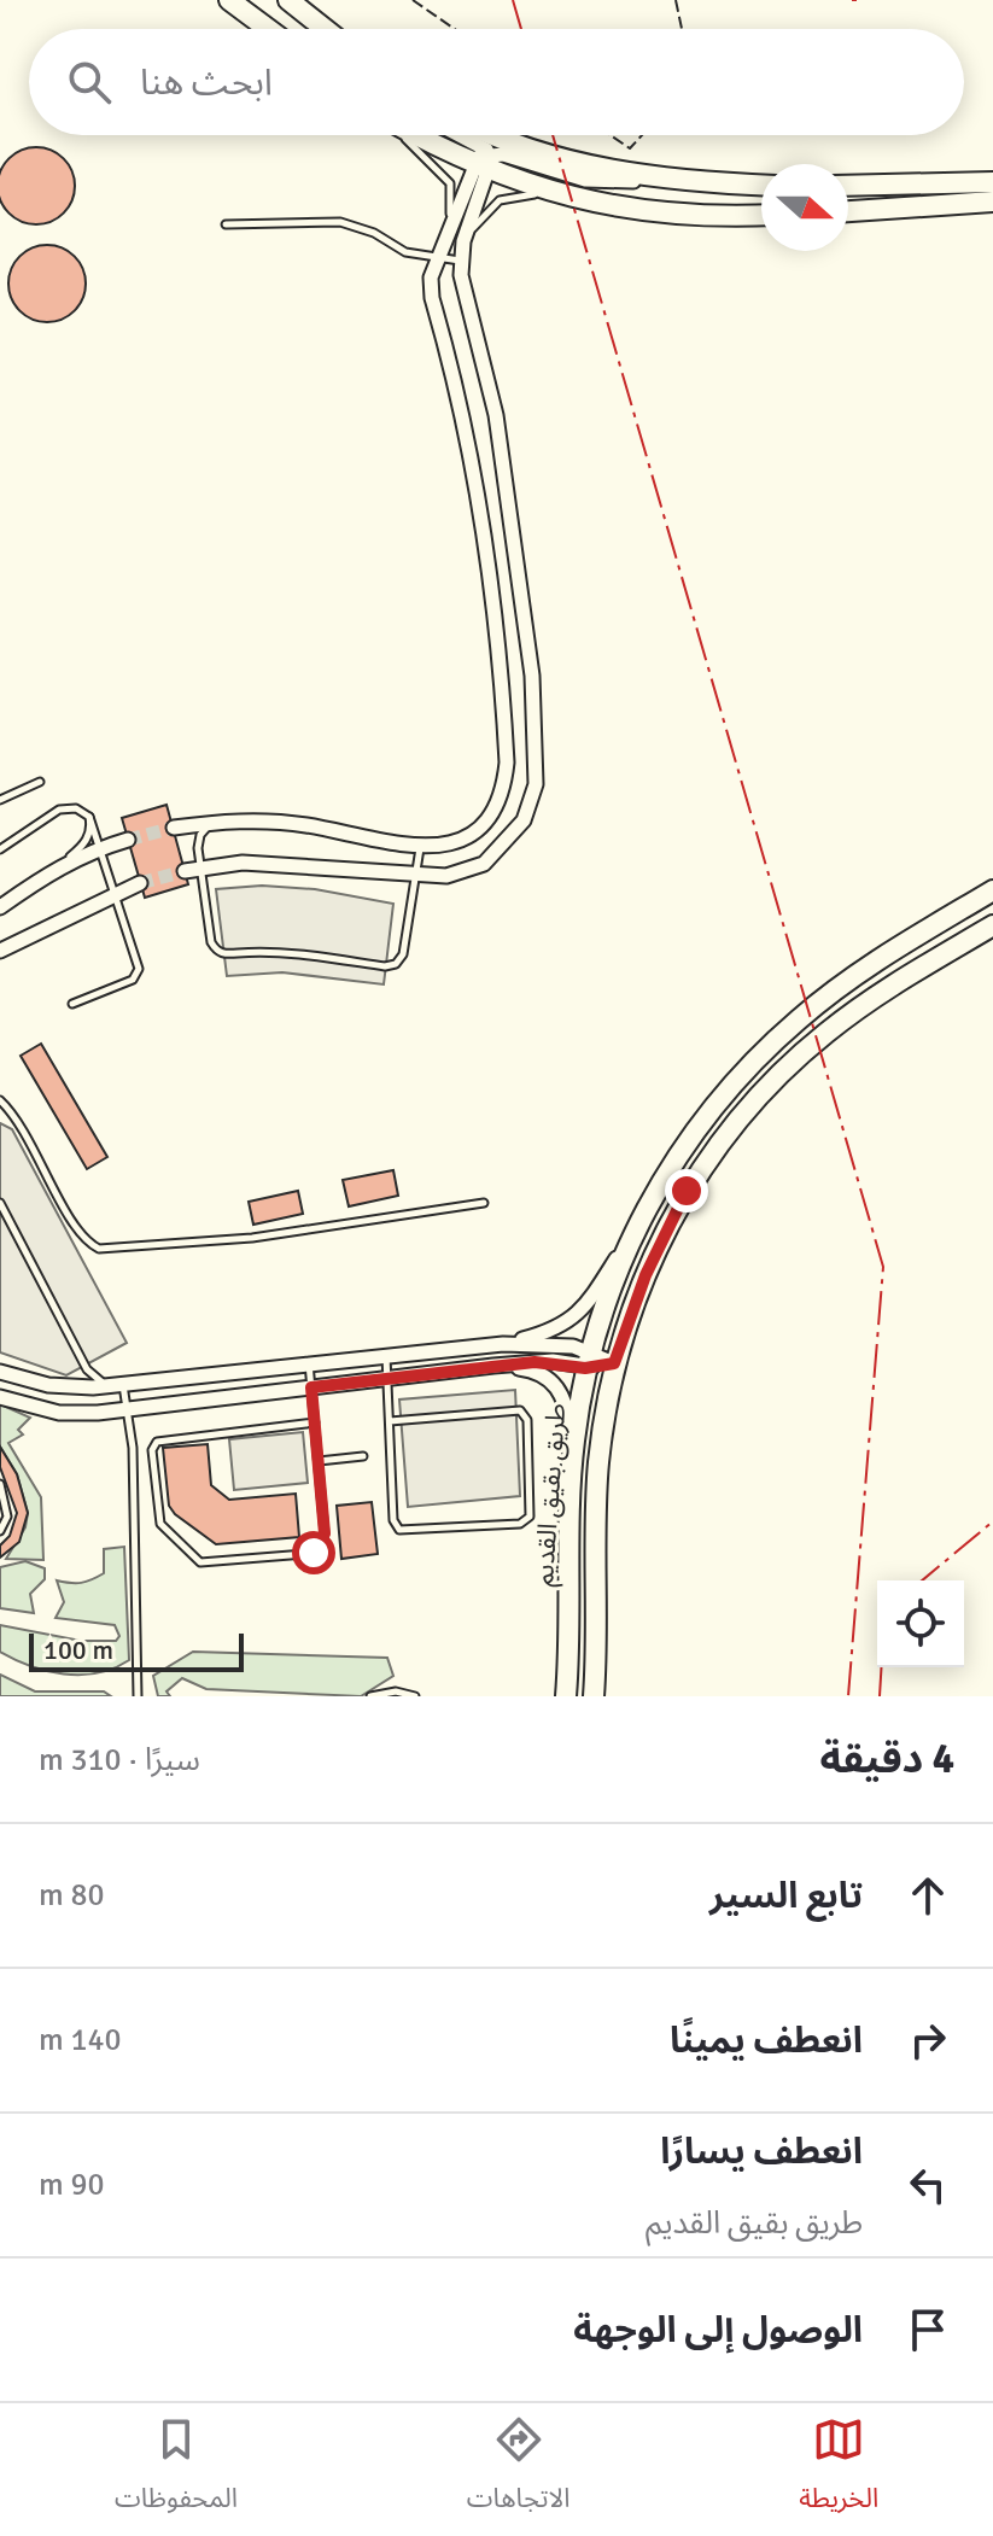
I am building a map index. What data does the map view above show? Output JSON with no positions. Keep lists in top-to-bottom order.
{
  "streets": {
    "main road": ["طريق بقيق القديم"]
  },
  "scale_bar": "100 m",
  "north": "right",
  "page": {
    "search": "ابحث هنا",
    "scale": "100 m",
    "heading": ["4 دقيقة", "سيرًا · 310 m"],
    "list": [
      ["تابع السير", "80 m"],
      ["انعطف يمينًا", "140 m"],
      ["انعطف يسارًا", "طريق بقيق القديم", "90 m"],
      "الوصول إلى الوجهة"
    ],
    "nav": ["الخريطة", "الاتجاهات", "المحفوظات"]
  }
}
